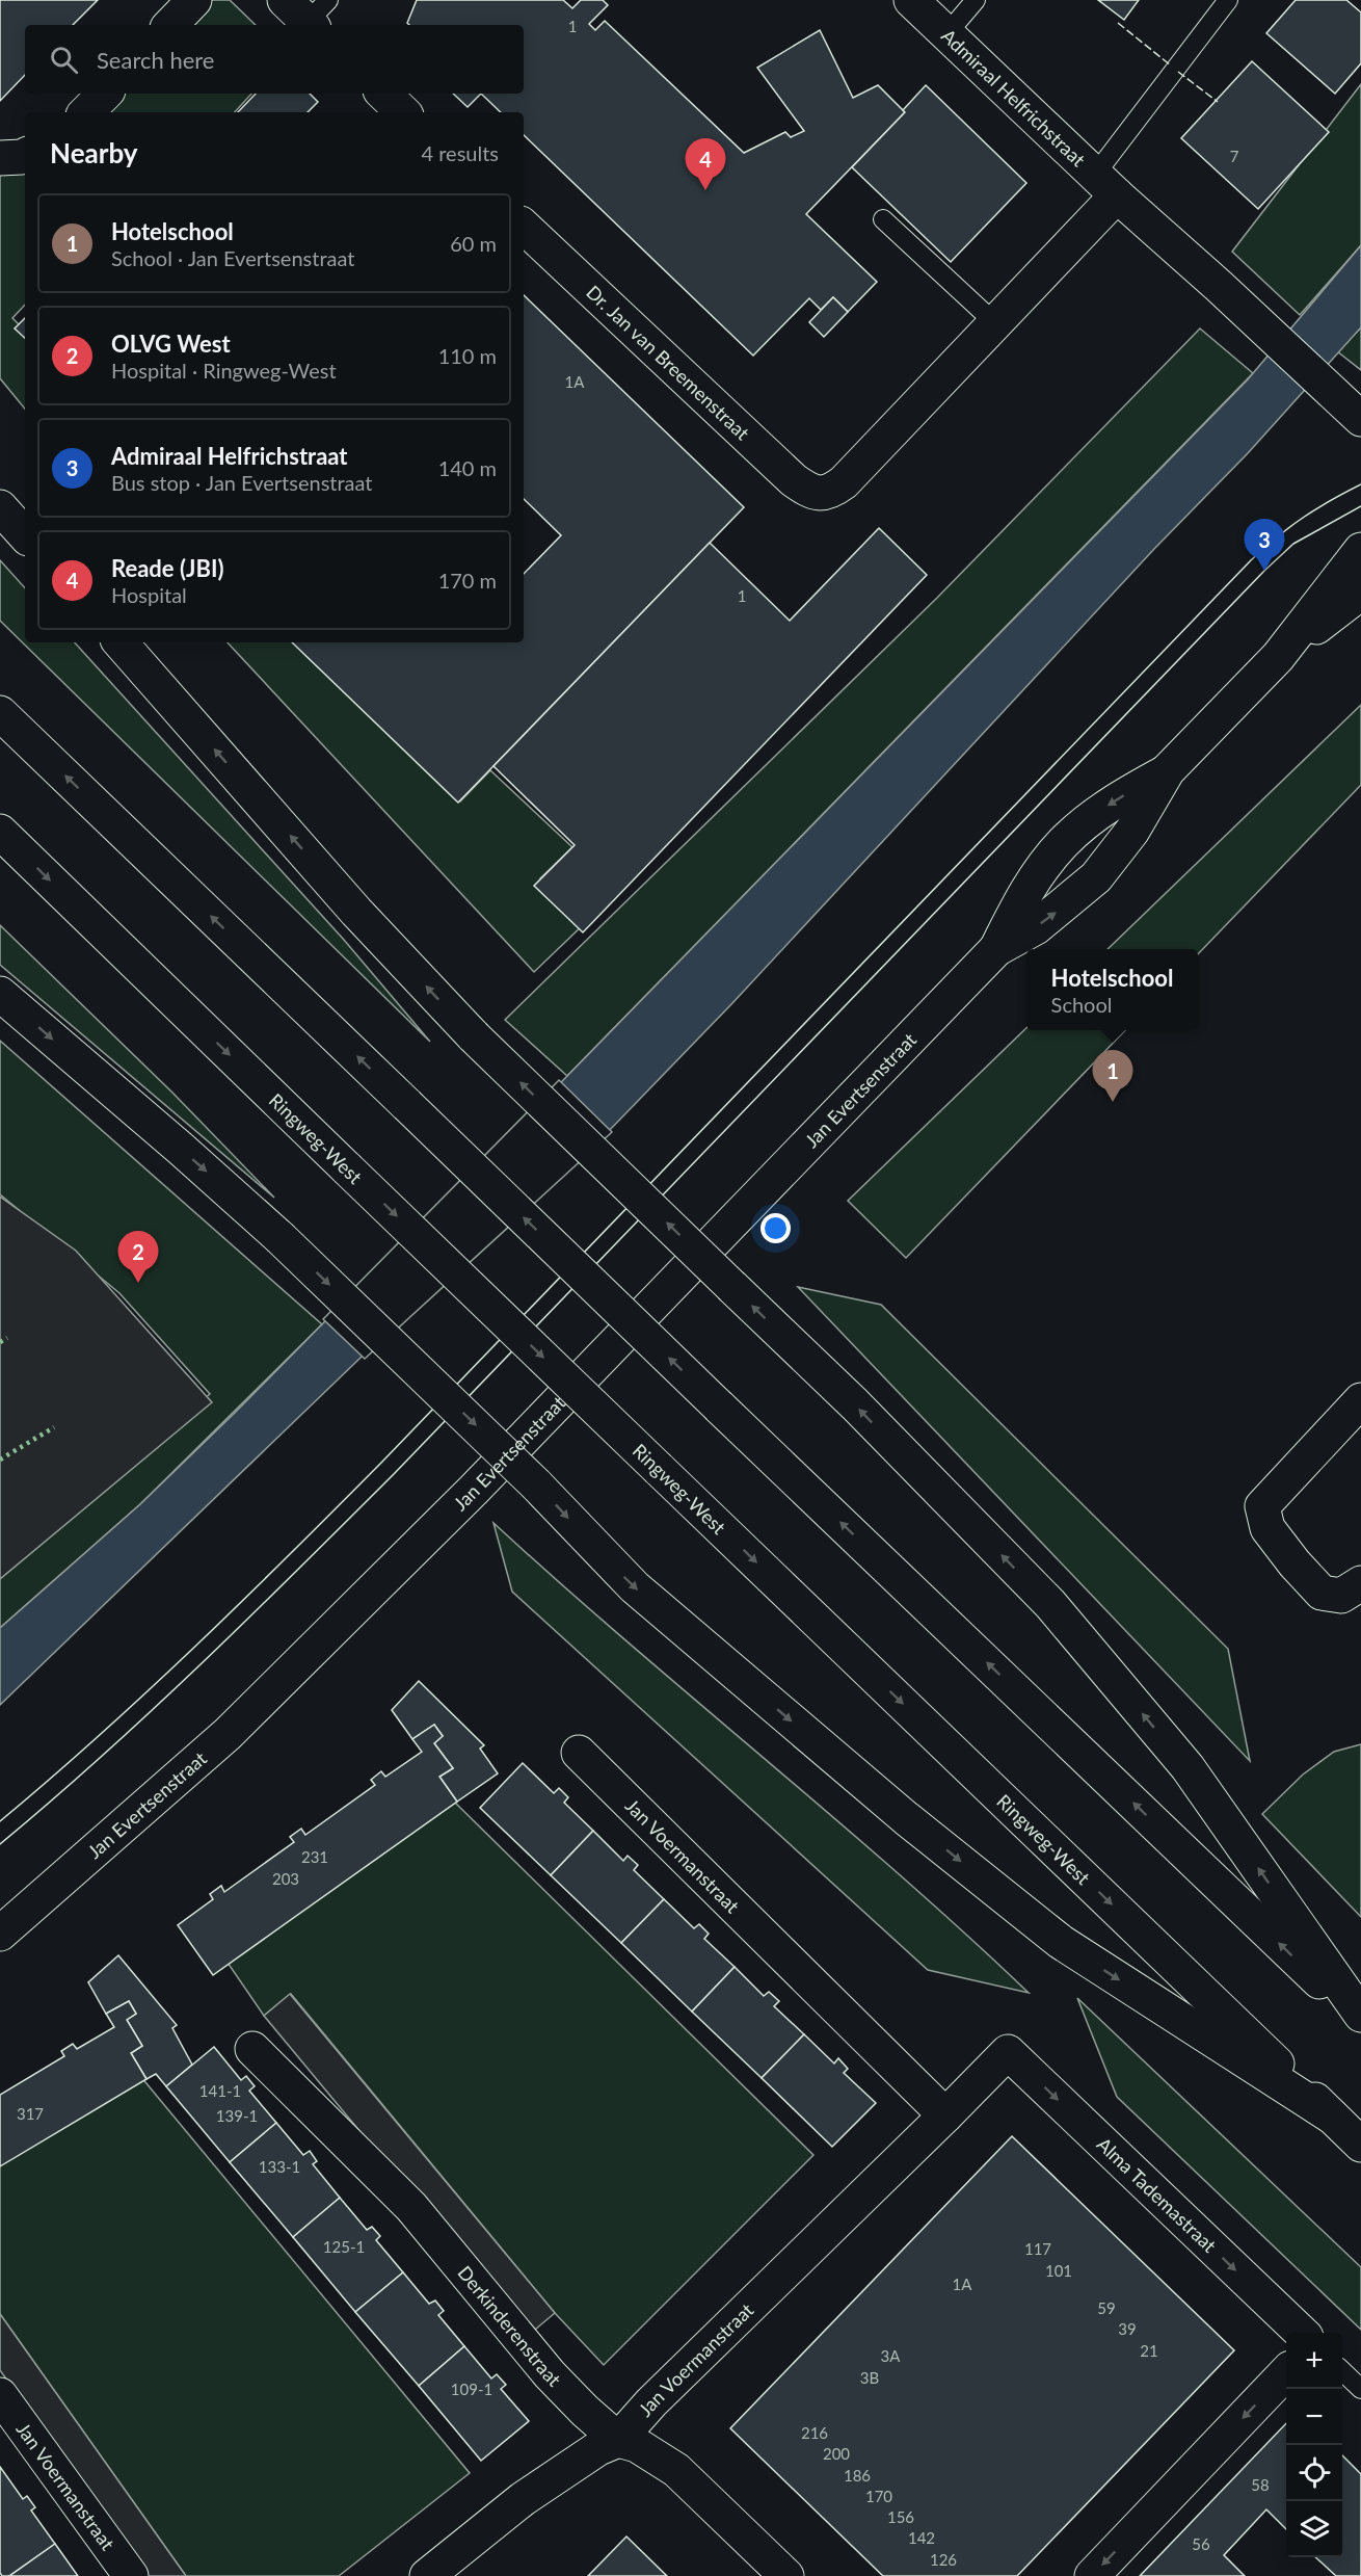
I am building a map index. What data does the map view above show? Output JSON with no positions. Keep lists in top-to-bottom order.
{
  "streets": {
    "main road": [
      "Admiraal Helfrichstraat",
      "Dr. Jan van Breemenstraat",
      "Jan Evertsenstraat",
      "Ringweg-West",
      "Jan Voermanstraat",
      "Alma Tademastraat",
      "Derkinderenstraat"
    ]
  },
  "crossings": [
    ["Jan Voermanstraat", "Alma Tademastraat"],
    ["Jan Voermanstraat", "Derkinderenstraat"]
  ],
  "house_numbers": [
    "1",
    "7",
    "1A",
    "1",
    "231",
    "203",
    "141-1",
    "317",
    "139-1",
    "133-1",
    "125-1",
    "117",
    "101",
    "1A",
    "59",
    "39",
    "21",
    "3A",
    "3B",
    "109-1",
    "216",
    "200",
    "186",
    "58",
    "170",
    "156",
    "142",
    "56",
    "126"
  ],
  "page": {
    "search": "Search here",
    "heading": ["Nearby", "4 results"],
    "pins": [
      "4",
      "3",
      "1",
      "2"
    ],
    "list": [
      {
        "mark": "1",
        "name": "Hotelschool",
        "note": "School · Jan Evertsenstraat",
        "value": "60 m"
      },
      {
        "mark": "2",
        "name": "OLVG West",
        "note": "Hospital · Ringweg-West",
        "value": "110 m"
      },
      {
        "mark": "3",
        "name": "Admiraal Helfrichstraat",
        "note": "Bus stop · Jan Evertsenstraat",
        "value": "140 m"
      },
      {
        "mark": "4",
        "name": "Reade (JBI)",
        "note": "Hospital",
        "value": "170 m"
      }
    ],
    "popup": ["Hotelschool", "School"],
    "map_buttons": ["+", "−"]
  }
}
